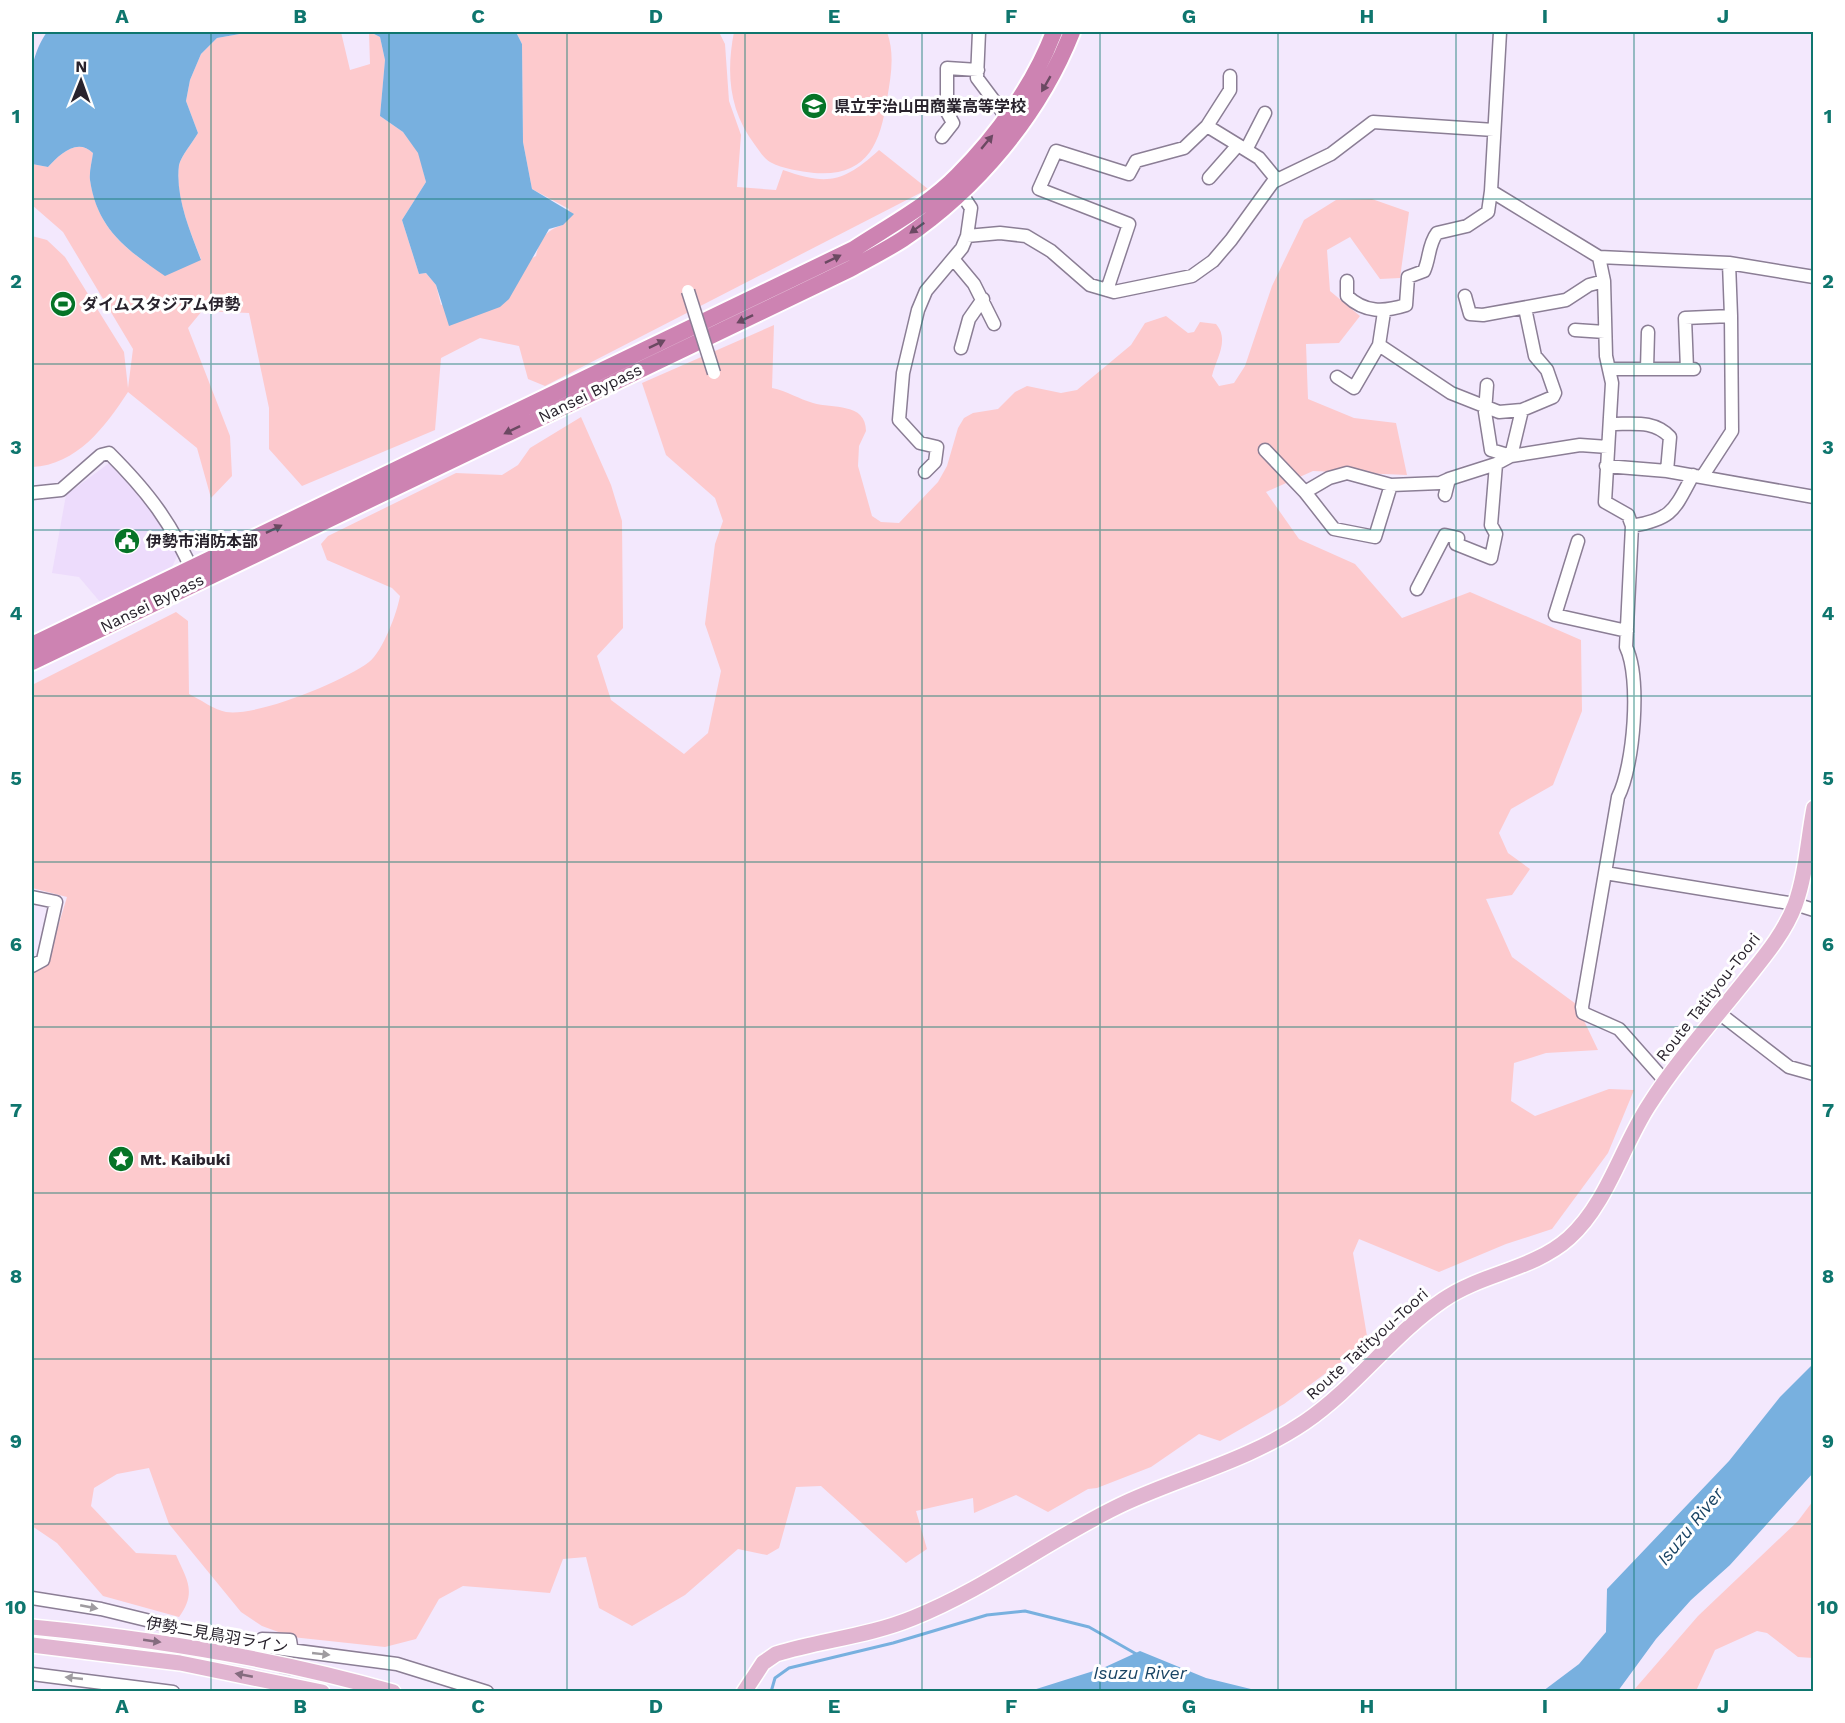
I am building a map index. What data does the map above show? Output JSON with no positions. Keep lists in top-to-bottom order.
{
  "streets": {
    "highway": ["Nansei Bypass"],
    "main road": ["Route Tatityou-Toori", "伊勢二見鳥羽ライン"]
  },
  "water": ["Isuzu River"],
  "places": {
    "school or university": ["県立宇治山田商業高等学校"],
    "sports": ["ダイムスタジアム伊勢"],
    "public building": ["伊勢市消防本部"],
    "place": ["Mt. Kaibuki"]
  },
  "north": "top",
  "grid": {
    "columns": [
      "A",
      "B",
      "C",
      "D",
      "E",
      "F",
      "G",
      "H",
      "I",
      "J"
    ],
    "rows": [
      "1",
      "2",
      "3",
      "4",
      "5",
      "6",
      "7",
      "8",
      "9",
      "10"
    ]
  }
}
